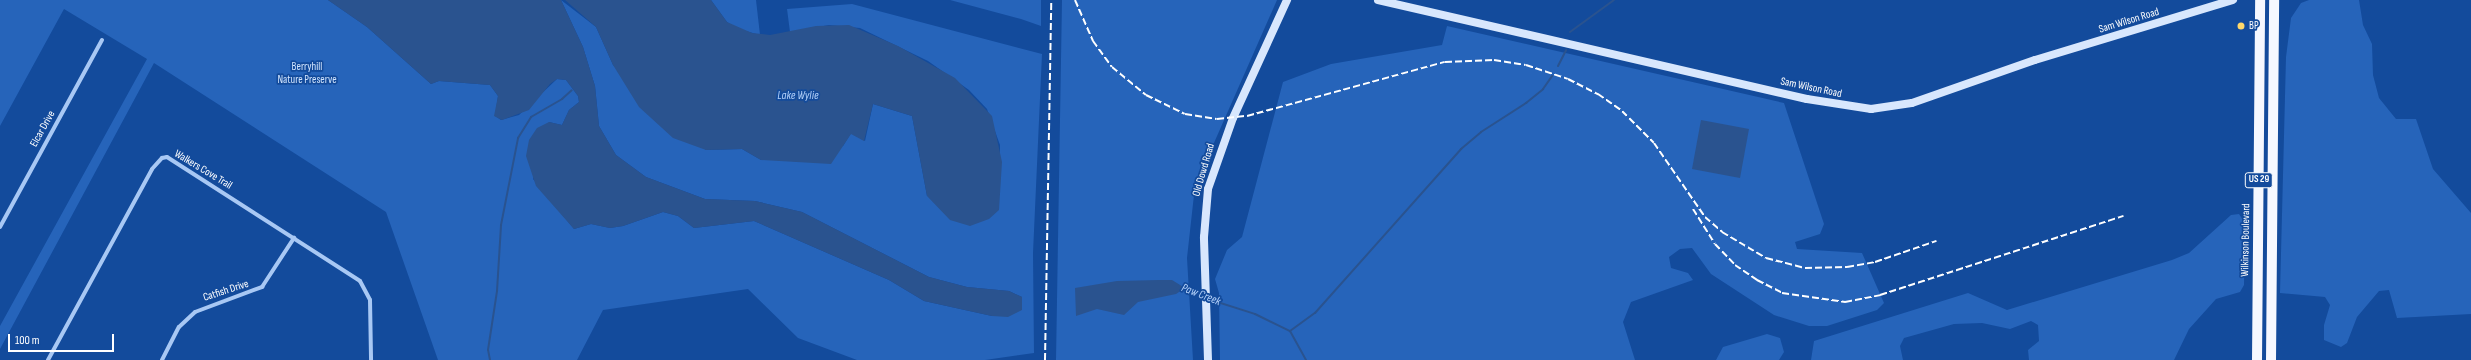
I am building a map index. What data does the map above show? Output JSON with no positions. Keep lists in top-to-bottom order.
{
  "streets": {
    "main road": ["US 29", "Wilkinson Boulevard"],
    "street": [
      "Sam Wilson Road",
      "Elcar Drive",
      "Walkers Cove Trail",
      "Old Dowd Road",
      "Catfish Drive"
    ]
  },
  "crossings": [
    ["Walkers Cove Trail", "Catfish Drive"]
  ],
  "water": ["Lake Wylie", "Paw Creek"],
  "parks": ["Berryhill Nature Preserve"],
  "places": ["BP"],
  "scale_bar": "100 m"
}
